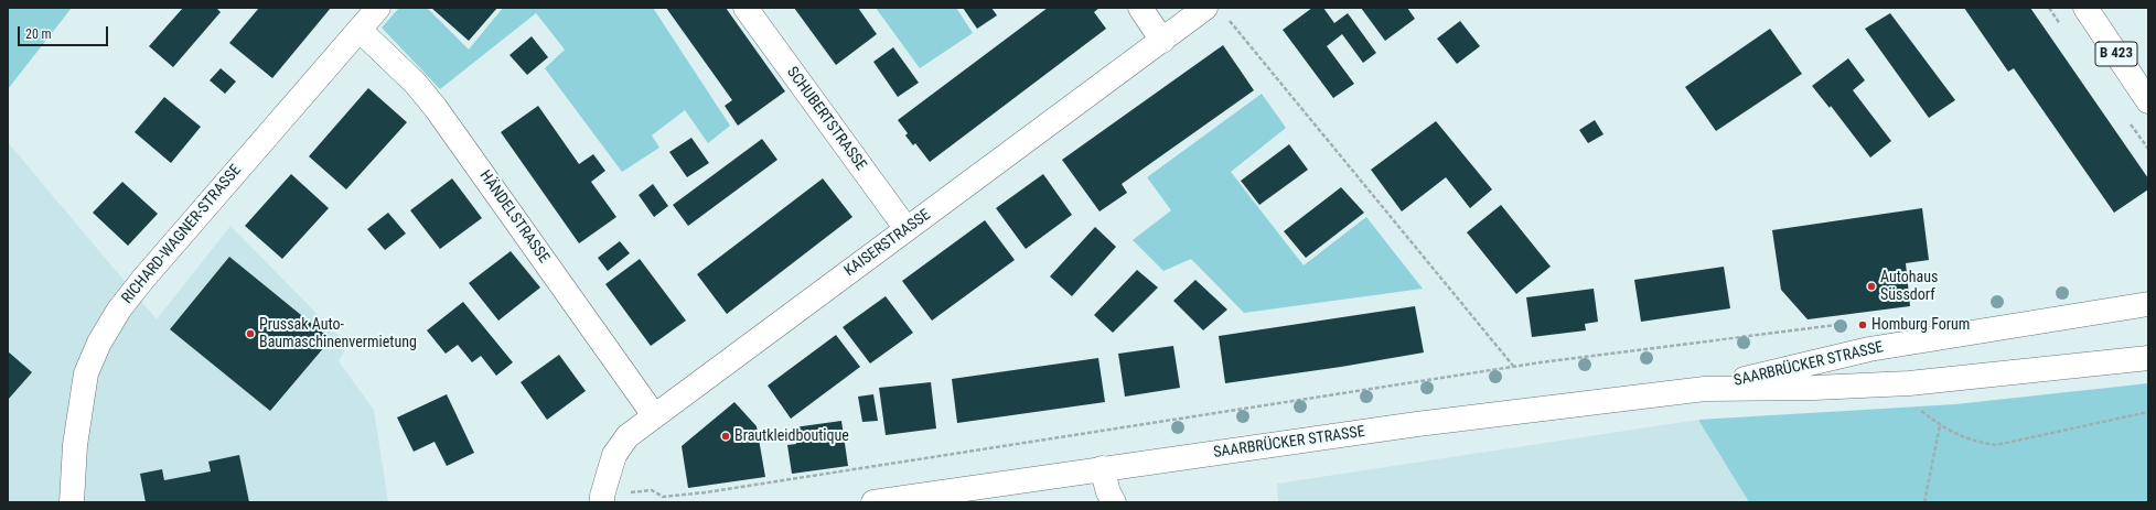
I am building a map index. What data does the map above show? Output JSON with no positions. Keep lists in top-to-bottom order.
{
  "streets": {
    "street": [
      "B 423",
      "SCHUBERTSTRASSE",
      "HÄNDELSTRASSE",
      "RICHARD-WAGNER-STRASSE",
      "KAISERSTRASSE",
      "SAARBRÜCKER STRASSE"
    ]
  },
  "crossings": [
    ["SCHUBERTSTRASSE", "KAISERSTRASSE"],
    ["HÄNDELSTRASSE", "RICHARD-WAGNER-STRASSE"],
    ["HÄNDELSTRASSE", "KAISERSTRASSE"]
  ],
  "places": [
    "Autohaus Süssdorf",
    "Homburg Forum",
    "Prussak Auto- Baumaschinenvermietung",
    "Brautkleidboutique"
  ],
  "scale_bar": "20 m"
}
